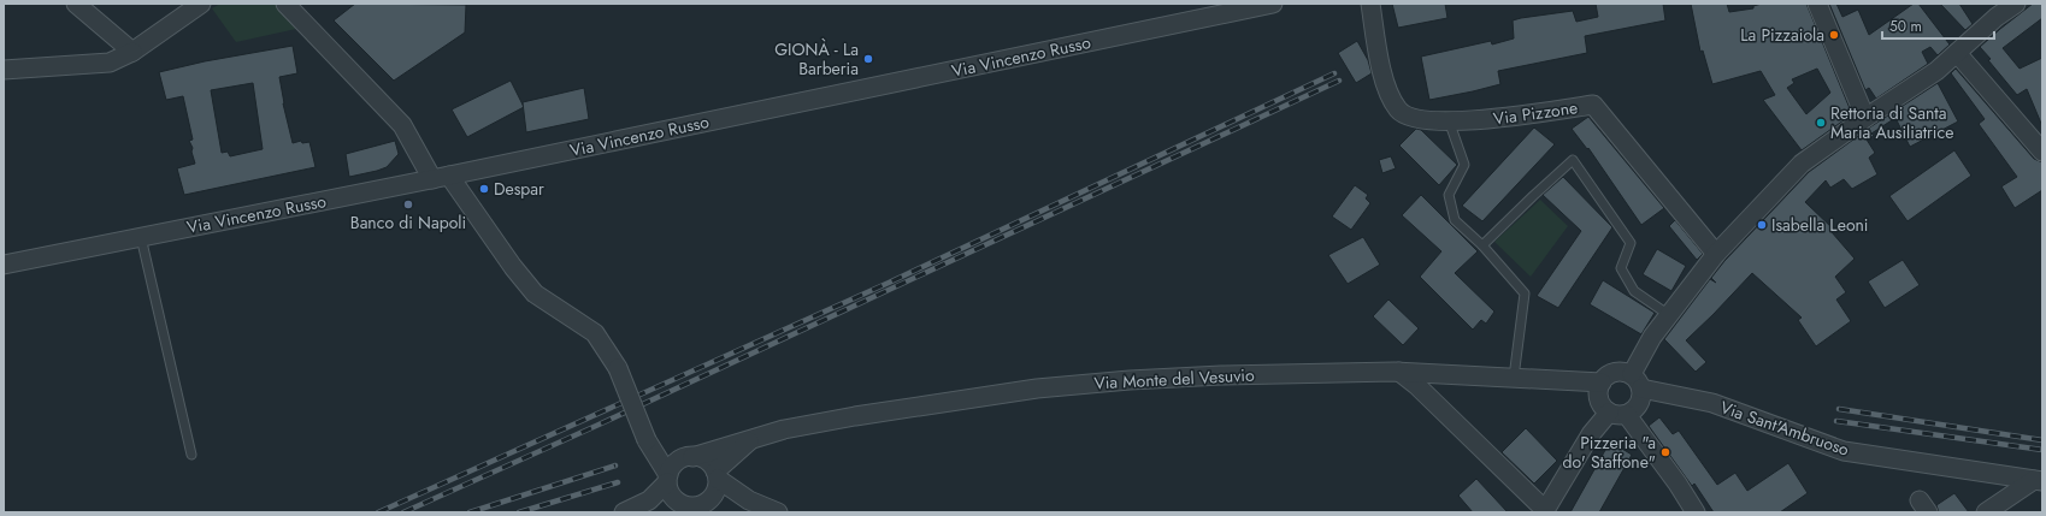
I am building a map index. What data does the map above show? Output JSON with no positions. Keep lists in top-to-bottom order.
{
  "streets": {
    "street": [
      "Via Vincenzo Russo",
      "Via Pizzone",
      "Via Monte del Vesuvio",
      "Via Sant'Ambruoso"
    ]
  },
  "crossings": [
    ["Via Monte del Vesuvio", "Via Sant'Ambruoso"]
  ],
  "places": [
    "La Pizzaiola",
    "GIONÀ - La Barberia",
    "Rettoria di Santa Maria Ausiliatrice",
    "Despar",
    "Banco di Napoli",
    "Isabella Leoni",
    "Pizzeria \"a do' Staffone\""
  ],
  "scale_bar": "50 m"
}
